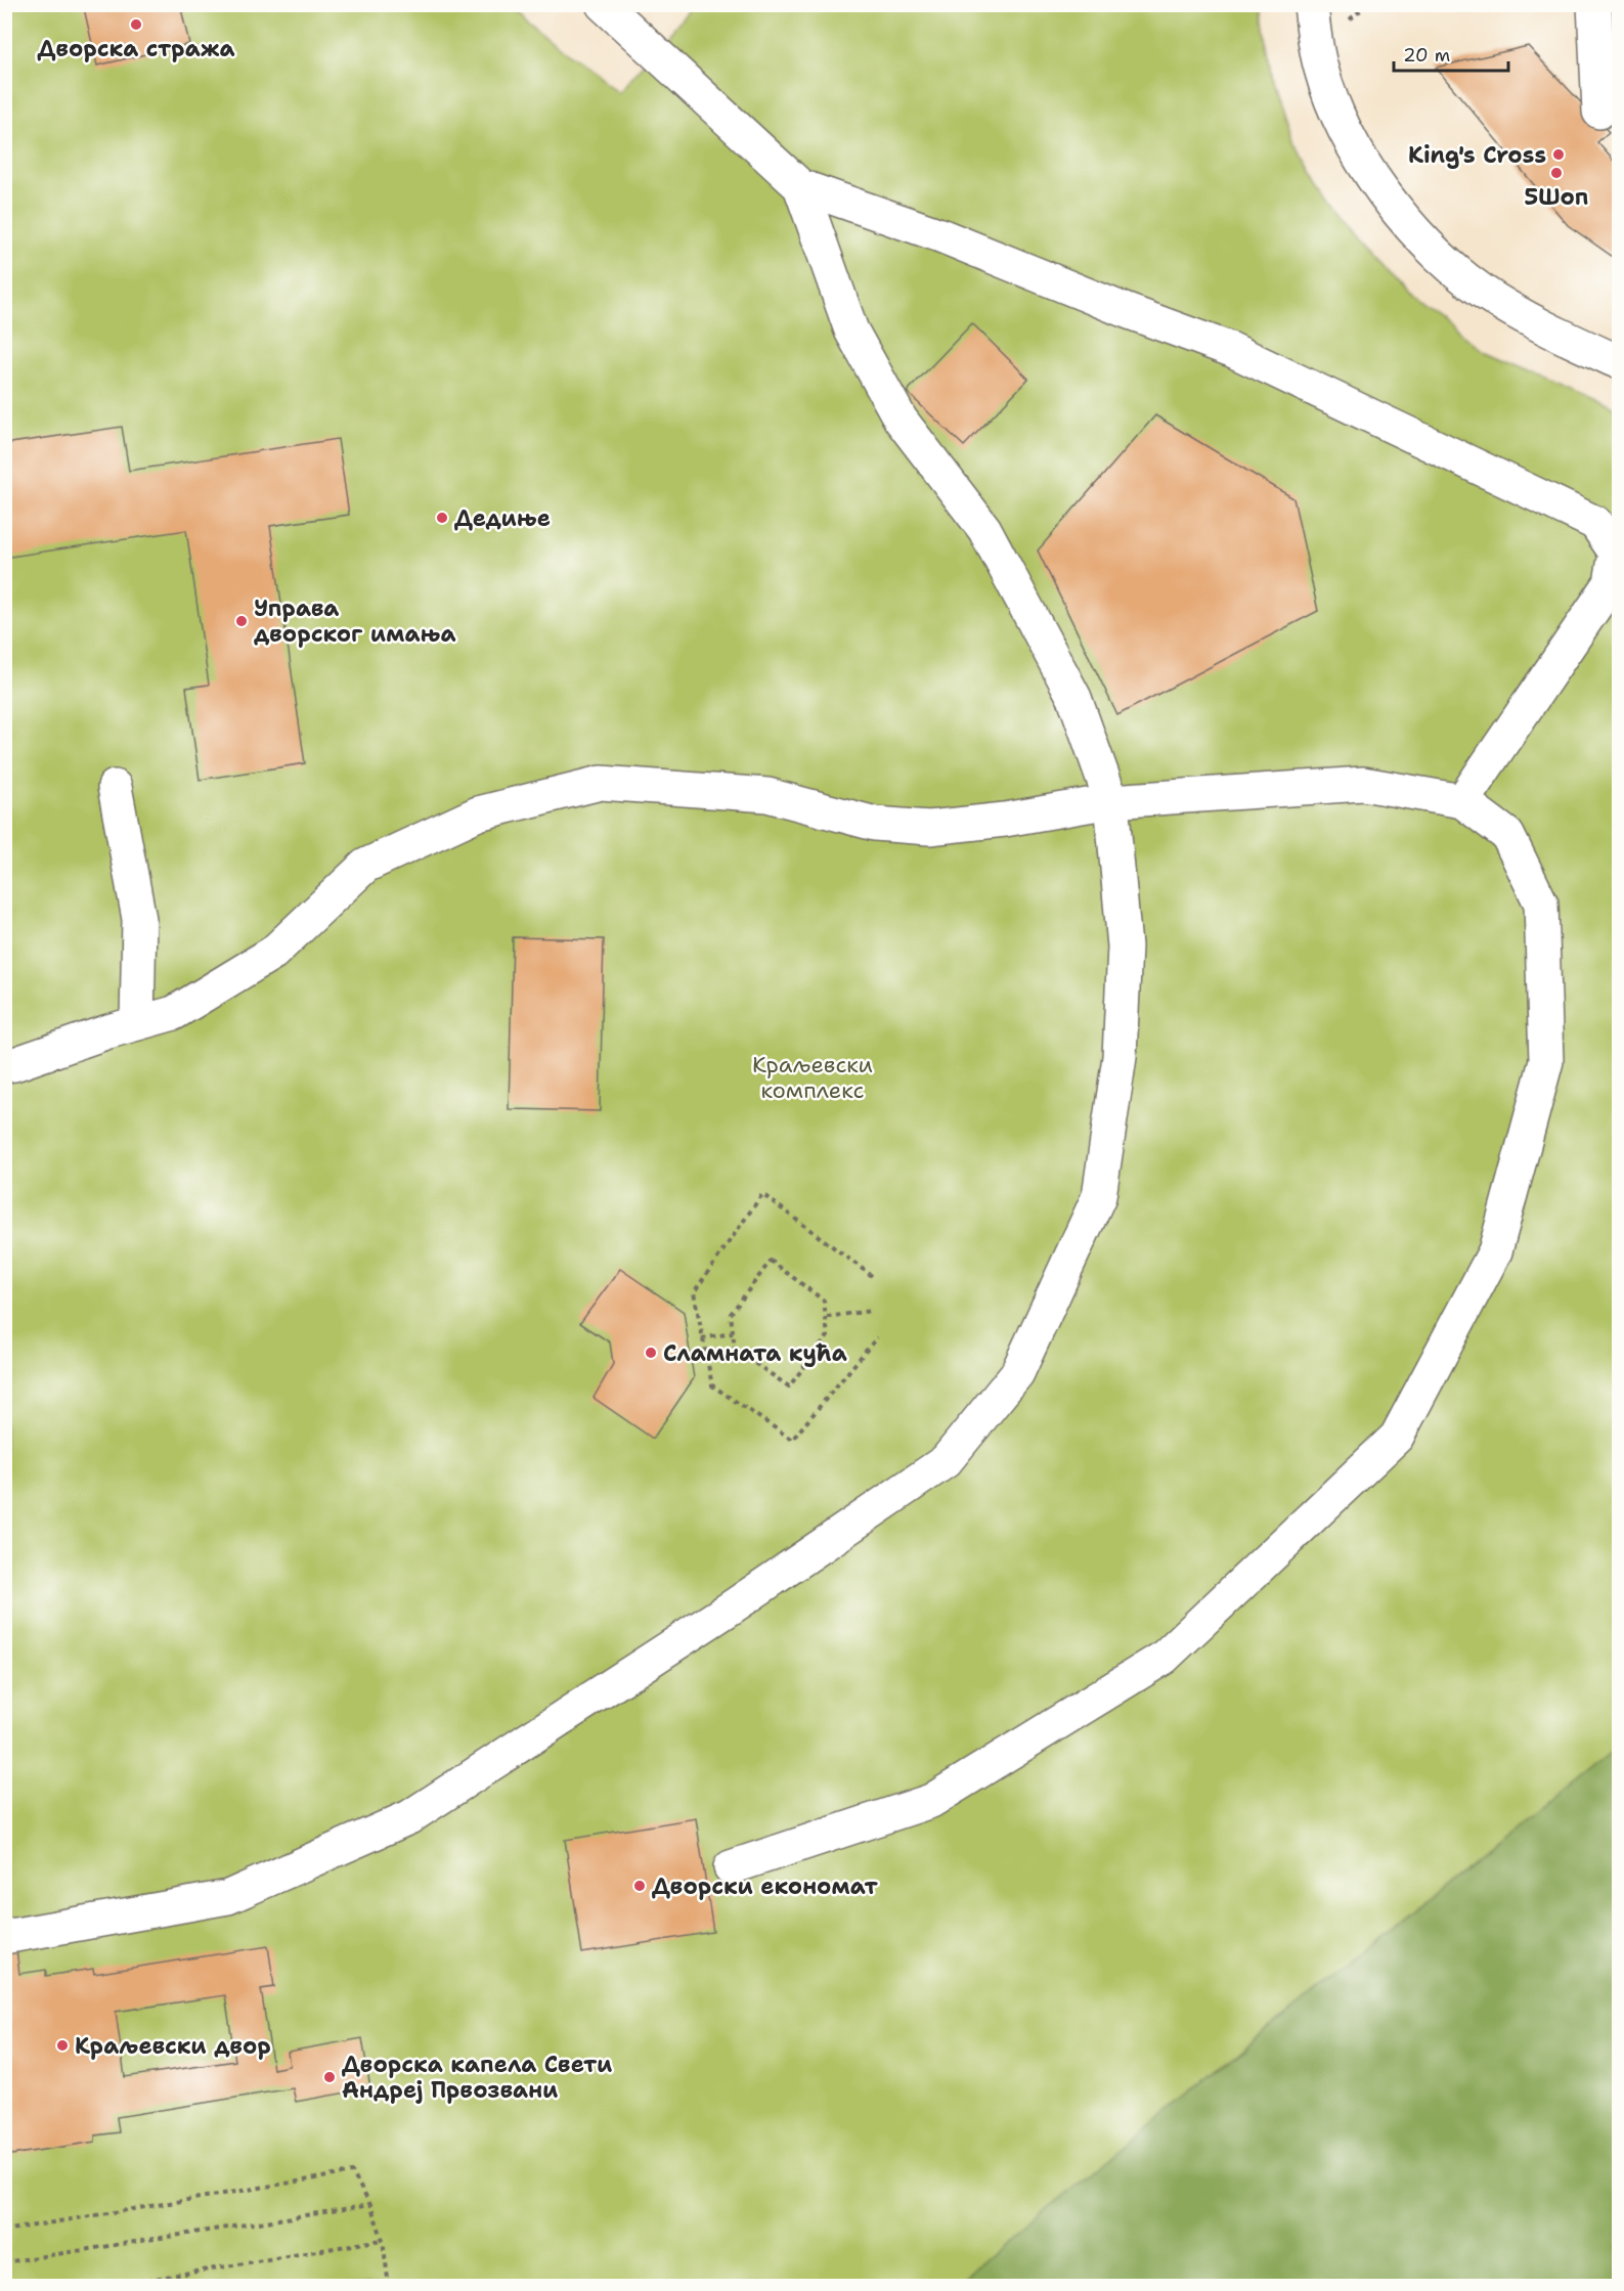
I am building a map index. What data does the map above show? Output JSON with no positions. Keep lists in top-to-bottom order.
{
  "parks": ["Краљевски комплекс"],
  "places": [
    "Дворска стража",
    "King's Cross",
    "5Шоп",
    "Дедиње",
    "Управа дворског имања",
    "Сламната кућа",
    "Дворски економат",
    "Краљевски двор",
    "Дворска капела Свети Андреј Првозвани"
  ],
  "scale_bar": "20 m"
}
